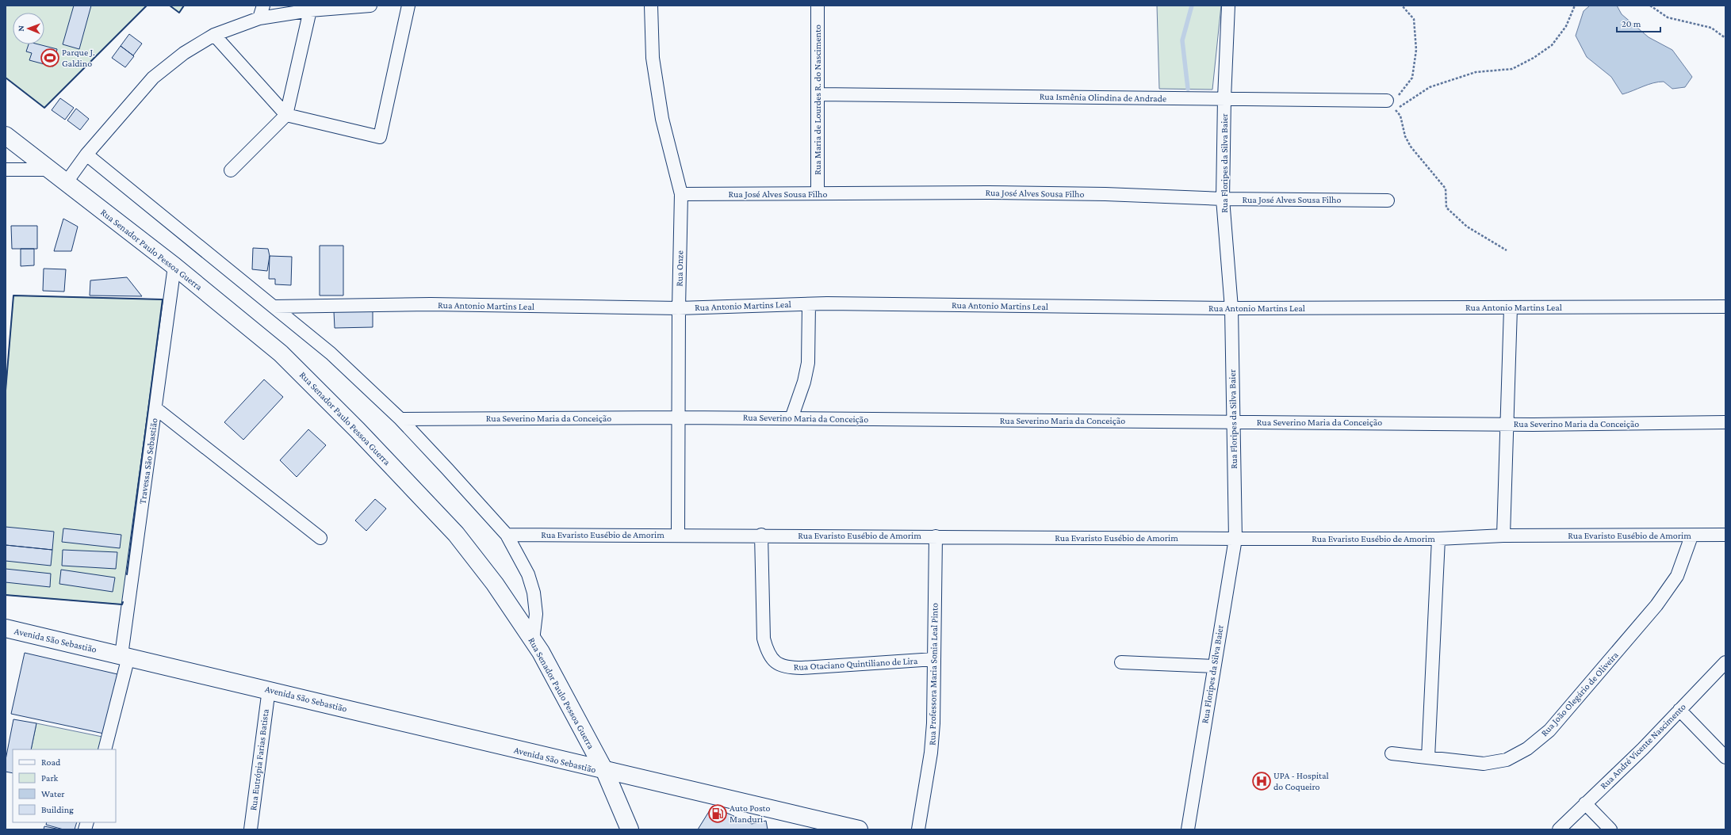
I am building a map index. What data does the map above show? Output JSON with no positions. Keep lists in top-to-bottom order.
{
  "streets": {
    "main road": ["Rua Senador Paulo Pessoa Guerra", "Avenida São Sebastião"],
    "street": [
      "Rua Ismênia Olindina de Andrade",
      "Rua Maria de Lourdes R. do Nascimento",
      "Rua Floripes da Silva Baier",
      "Rua José Alves Sousa Filho",
      "Rua Onze",
      "Rua Antonio Martins Leal",
      "Rua Severino Maria da Conceição",
      "Travessa São Sebastião",
      "Rua Evaristo Eusébio de Amorim",
      "Rua Otaciano Quintiliano de Lira",
      "Rua Professora Maria Sonia Leal Pinto",
      "Rua João Olegário de Oliveira",
      "Rua André Vicente Nascimento",
      "Rua Eutrópia Farias Batista"
    ]
  },
  "crossings": [
    ["Rua Ismênia Olindina de Andrade", "Rua Maria de Lourdes R. do Nascimento"],
    ["Rua Ismênia Olindina de Andrade", "Rua Floripes da Silva Baier"],
    ["Rua Maria de Lourdes R. do Nascimento", "Rua José Alves Sousa Filho"],
    ["Rua Floripes da Silva Baier", "Rua José Alves Sousa Filho"],
    ["Rua Floripes da Silva Baier", "Rua Antonio Martins Leal"],
    ["Rua Floripes da Silva Baier", "Rua Severino Maria da Conceição"],
    ["Rua Floripes da Silva Baier", "Rua Evaristo Eusébio de Amorim"],
    ["Rua José Alves Sousa Filho", "Rua Onze"],
    ["Rua Senador Paulo Pessoa Guerra", "Travessa São Sebastião"],
    ["Rua Senador Paulo Pessoa Guerra", "Avenida São Sebastião"],
    ["Rua Onze", "Rua Antonio Martins Leal"],
    ["Rua Onze", "Rua Severino Maria da Conceição"],
    ["Rua Onze", "Rua Evaristo Eusébio de Amorim"],
    ["Travessa São Sebastião", "Avenida São Sebastião"],
    ["Rua Evaristo Eusébio de Amorim", "Rua Otaciano Quintiliano de Lira"],
    ["Rua Evaristo Eusébio de Amorim", "Rua Professora Maria Sonia Leal Pinto"],
    ["Rua Evaristo Eusébio de Amorim", "Rua João Olegário de Oliveira"],
    ["Avenida São Sebastião", "Rua Eutrópia Farias Batista"],
    ["Rua Otaciano Quintiliano de Lira", "Rua Professora Maria Sonia Leal Pinto"]
  ],
  "places": {
    "sports": ["Parque J. Galdino"],
    "hospital": ["UPA - Hospital do Coqueiro"],
    "fuel station": ["Auto Posto Manduri"]
  },
  "legend": [
    "Road",
    "Park",
    "Water",
    "Building"
  ],
  "scale_bar": "20 m",
  "north": "left"
}
